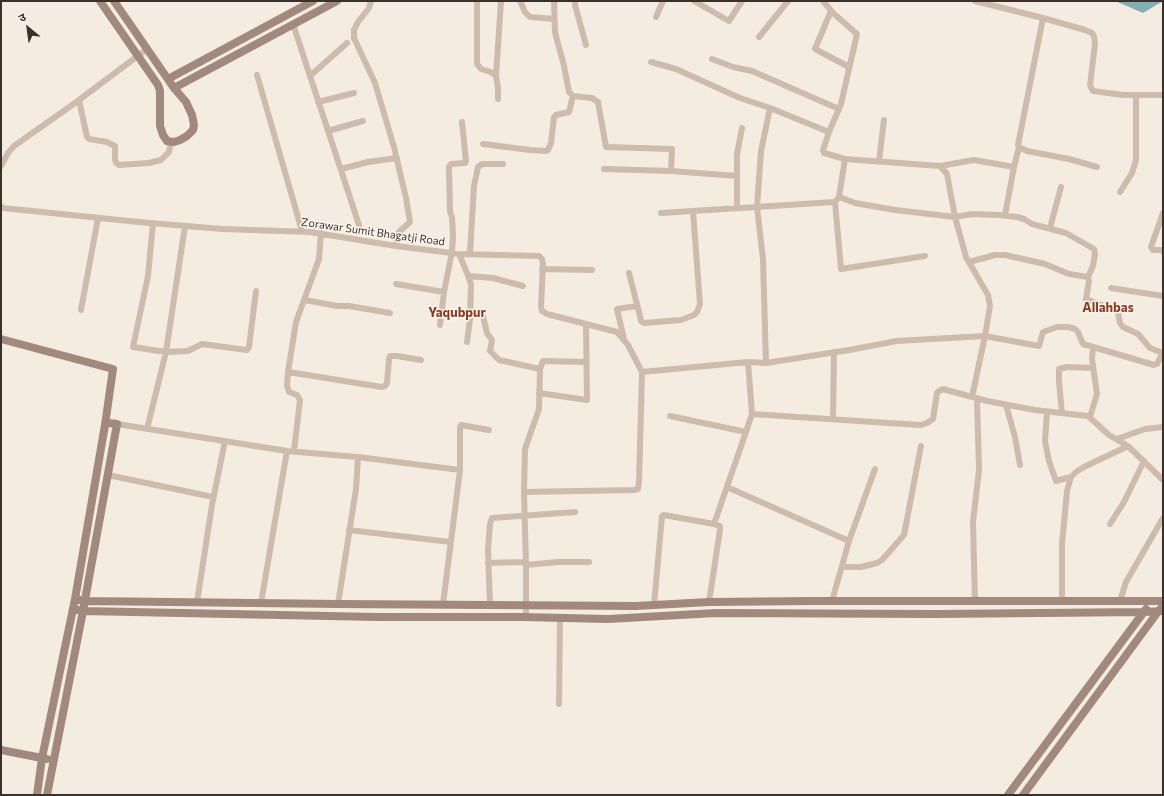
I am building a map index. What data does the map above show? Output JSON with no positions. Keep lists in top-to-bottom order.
{
  "streets": {
    "street": ["Zorawar Sumit Bhagatji Road"]
  },
  "districts": ["Allahbas", "Yaqubpur"],
  "north": "top left"
}
